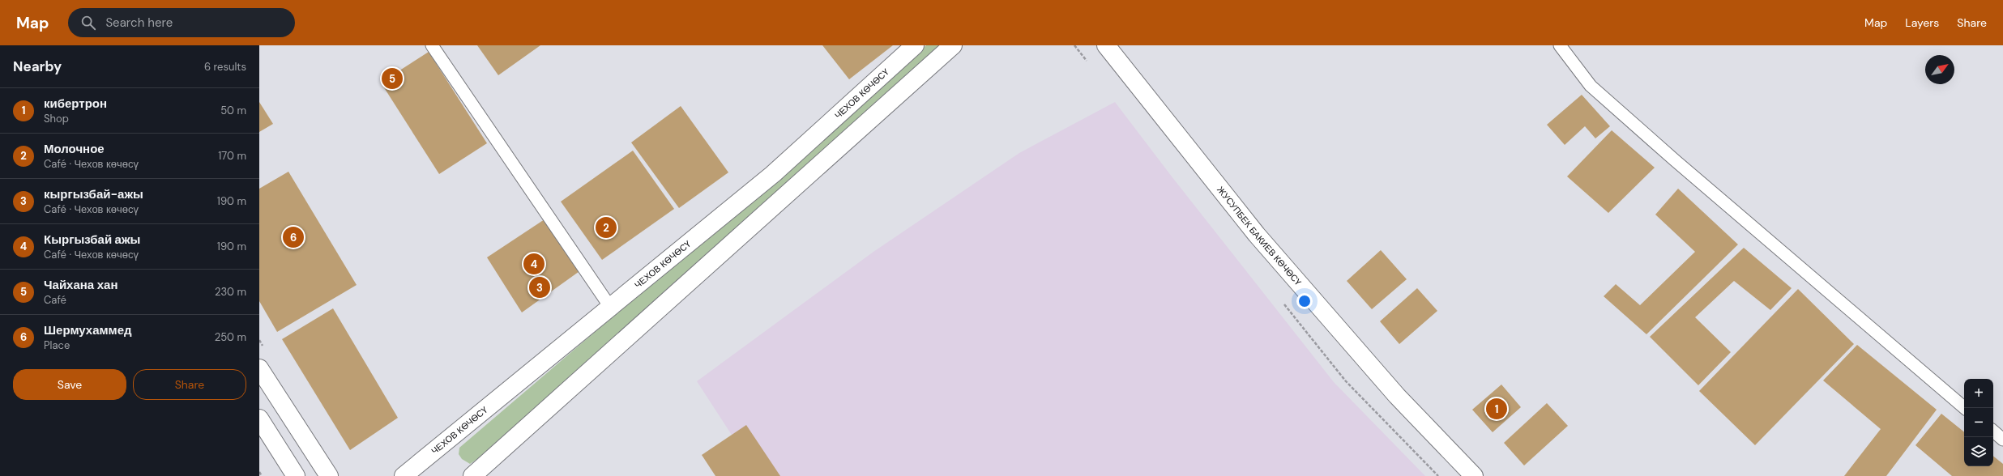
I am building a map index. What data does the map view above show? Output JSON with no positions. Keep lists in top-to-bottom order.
{
  "streets": {
    "main road": ["ЧЕХОВ КӨЧӨСҮ", "ЖУСУПБЕК БАКИЕВ КӨЧӨСҮ"]
  },
  "north": "top right",
  "page": {
    "header": "Map",
    "search": "Search here",
    "nav": ["Map", "Layers", "Share"],
    "heading": ["Nearby", "6 results"],
    "pins": [
      "5",
      "2",
      "6",
      "4",
      "3",
      "1"
    ],
    "list": [
      {
        "mark": "1",
        "name": "кибертрон",
        "note": "Shop",
        "value": "50 m"
      },
      {
        "mark": "2",
        "name": "Молочное",
        "note": "Café · Чехов көчөсү",
        "value": "170 m"
      },
      {
        "mark": "3",
        "name": "кыргызбай-ажы",
        "note": "Café · Чехов көчөсү",
        "value": "190 m"
      },
      {
        "mark": "4",
        "name": "Кыргызбай ажы",
        "note": "Café · Чехов көчөсү",
        "value": "190 m"
      },
      {
        "mark": "5",
        "name": "Чайхана хан",
        "note": "Café",
        "value": "230 m"
      },
      {
        "mark": "6",
        "name": "Шермухаммед",
        "note": "Place",
        "value": "250 m"
      }
    ],
    "buttons": ["Save", "Share"],
    "map_buttons": ["+", "−"]
  }
}
